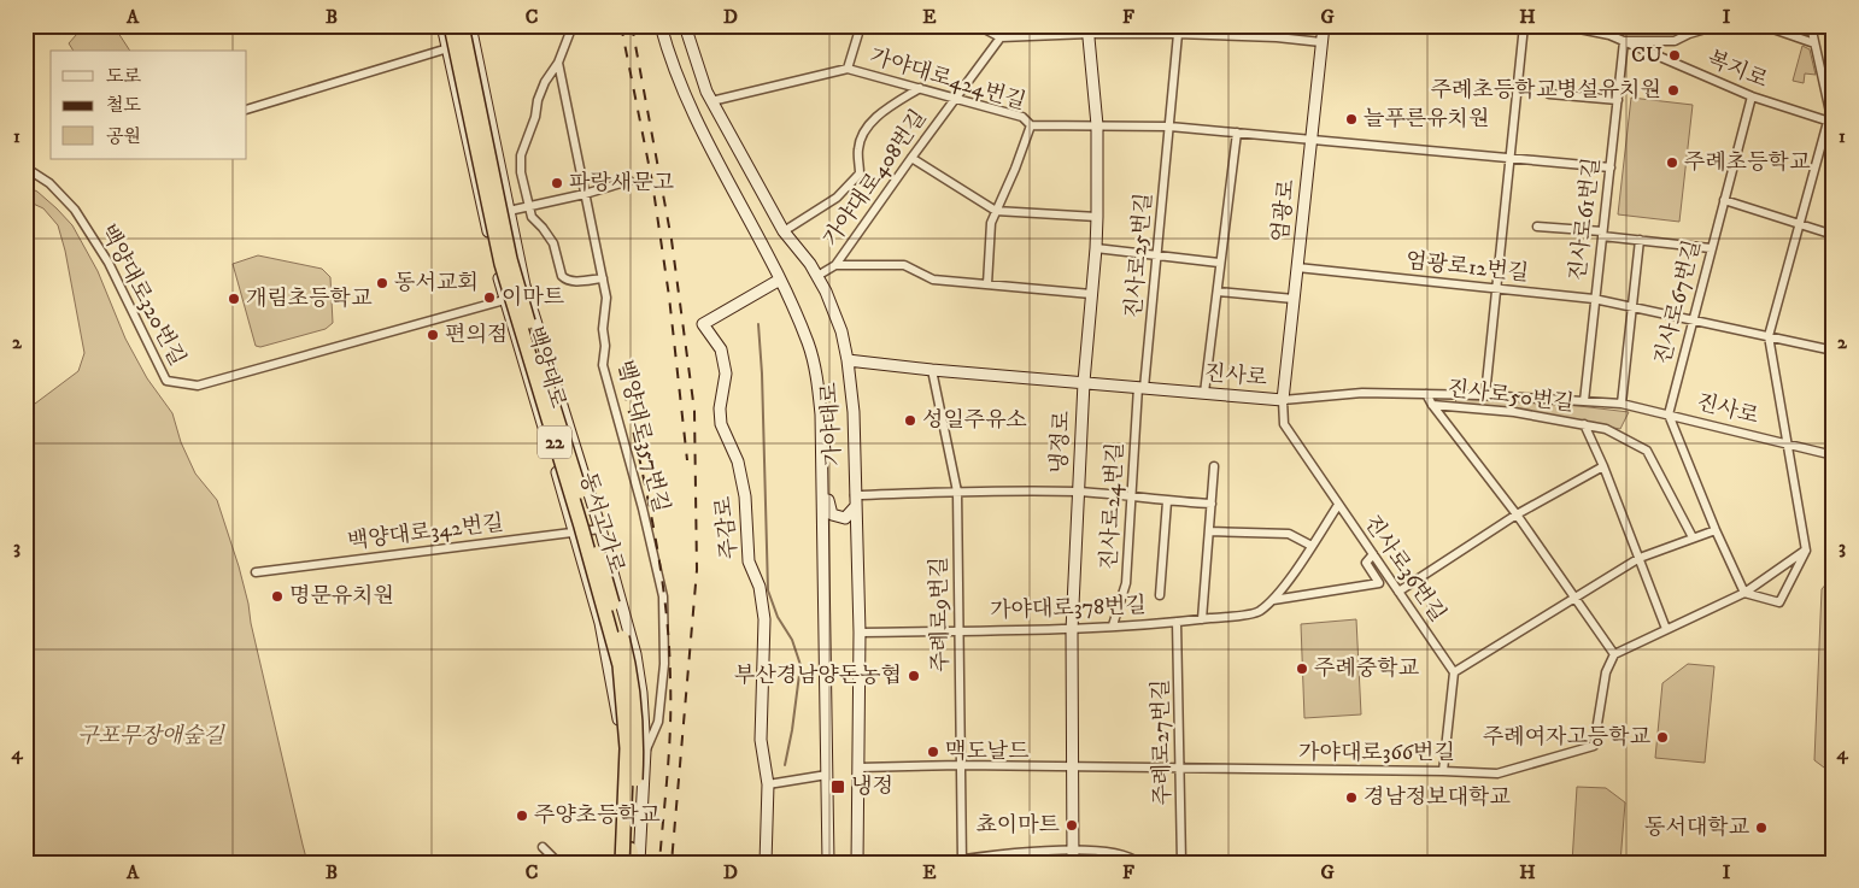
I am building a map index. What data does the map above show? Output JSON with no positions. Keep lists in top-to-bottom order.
{
  "streets": {
    "highway": ["22", "동서고가로"],
    "main road": [
      "엄광로",
      "백양대로",
      "진사로",
      "가야대로",
      "냉정로",
      "주감로"
    ],
    "street": [
      "복지로",
      "가야대로424번길",
      "가야대로408번길",
      "진사로61번길",
      "진사로25번길",
      "엄광로12번길",
      "백양대로320번길",
      "진사로67번길",
      "진사로50번길",
      "백양대로357번길",
      "진사로24번길",
      "백양대로342번길",
      "진사로36번길",
      "가야대로378번길",
      "주례로9번길",
      "주례로27번길",
      "가야대로366번길"
    ]
  },
  "crossings": [
    ["복지로", "진사로61번길"],
    ["복지로", "진사로67번길"],
    ["가야대로424번길", "가야대로408번길"],
    ["가야대로424번길", "엄광로"],
    ["가야대로424번길", "진사로61번길"],
    ["가야대로424번길", "진사로25번길"],
    ["가야대로424번길", "가야대로"],
    ["가야대로424번길", "냉정로"],
    ["가야대로408번길", "가야대로"],
    ["엄광로", "엄광로12번길"],
    ["엄광로", "진사로"],
    ["엄광로", "진사로36번길"],
    ["진사로61번길", "엄광로12번길"],
    ["진사로61번길", "진사로"],
    ["진사로25번길", "진사로"],
    ["진사로25번길", "진사로24번길"],
    ["엄광로12번길", "진사로67번길"],
    ["백양대로320번길", "백양대로"],
    ["진사로67번길", "진사로"],
    ["백양대로", "백양대로357번길"],
    ["백양대로", "동서고가로"],
    ["백양대로", "백양대로342번길"],
    ["진사로", "가야대로"],
    ["진사로", "냉정로"],
    ["진사로", "진사로24번길"],
    ["진사로", "진사로36번길"],
    ["진사로", "주례로9번길"],
    ["가야대로", "주감로"],
    ["가야대로", "가야대로378번길"],
    ["가야대로", "가야대로366번길"],
    ["냉정로", "가야대로378번길"],
    ["냉정로", "가야대로366번길"],
    ["진사로24번길", "가야대로378번길"],
    ["진사로36번길", "가야대로378번길"],
    ["가야대로378번길", "주례로9번길"],
    ["가야대로378번길", "주례로27번길"],
    ["주례로9번길", "가야대로366번길"],
    ["주례로27번길", "가야대로366번길"]
  ],
  "parks": ["구포무장애숲길"],
  "places": {
    "other": [
      "CU",
      "주례초등학교병설유치원",
      "늘푸른유치원",
      "주례초등학교",
      "파랑새문고",
      "동서교회",
      "이마트",
      "개림초등학교",
      "편의점",
      "성일주유소",
      "명문유치원",
      "주례중학교",
      "부산경남양돈농협",
      "주례여자고등학교",
      "맥도날드",
      "경남정보대학교",
      "주양초등학교",
      "쵸이마트",
      "동서대학교"
    ],
    "transit": ["냉정"]
  },
  "legend": ["도로", "철도", "공원"],
  "grid": {
    "columns": [
      "A",
      "B",
      "C",
      "D",
      "E",
      "F",
      "G",
      "H",
      "I"
    ],
    "rows": [
      "1",
      "2",
      "3",
      "4"
    ]
  }
}
